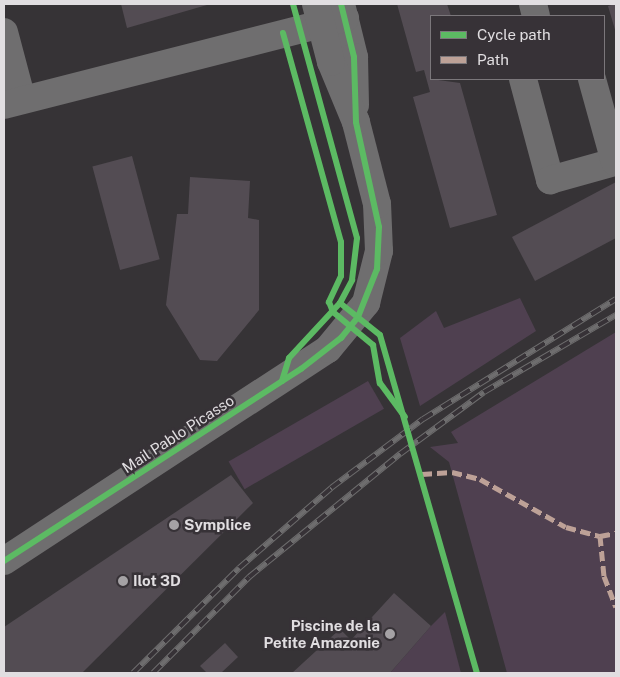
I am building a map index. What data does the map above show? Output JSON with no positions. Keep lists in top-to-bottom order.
{
  "streets": {
    "street": ["Mail Pablo Picasso"]
  },
  "places": ["Symplice", "Ilot 3D", "Piscine de la Petite Amazonie"],
  "legend": ["Cycle path", "Path"]
}
